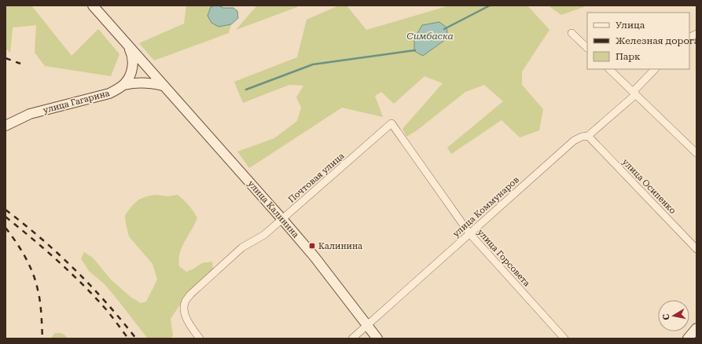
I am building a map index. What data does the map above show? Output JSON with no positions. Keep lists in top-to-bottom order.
{
  "streets": {
    "street": [
      "улица Гагарина",
      "Почтовая улица",
      "улица Осипенко",
      "улица Коммунаров",
      "улица Калинина",
      "улица Горсовета"
    ]
  },
  "crossings": [
    ["Почтовая улица", "улица Калинина"],
    ["Почтовая улица", "улица Горсовета"],
    ["улица Осипенко", "улица Коммунаров"],
    ["улица Коммунаров", "улица Калинина"],
    ["улица Коммунаров", "улица Горсовета"]
  ],
  "water": ["Симбаска"],
  "places": {
    "transit": ["Калинина"]
  },
  "legend": ["Улица", "Железная дорога", "Парк"],
  "north": "left"
}
